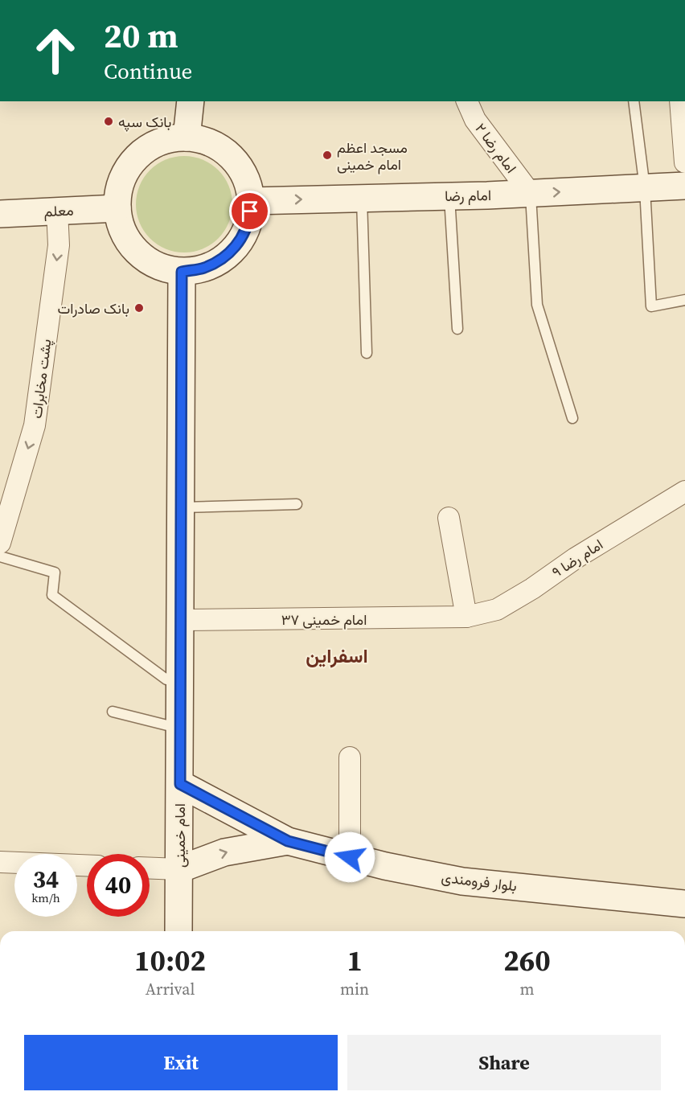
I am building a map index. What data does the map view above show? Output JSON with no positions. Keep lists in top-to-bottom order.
{
  "streets": {
    "main road": [
      "امام رضا",
      "معلم",
      "امام خمینی",
      "بلوار فرومندی"
    ],
    "street": [
      "امام رضا ۲",
      "پشت مخابرات",
      "امام رضا ۹",
      "امام خمینی ۳۷"
    ]
  },
  "crossings": [
    ["امام رضا ۲", "امام رضا"],
    ["امام رضا", "معلم"],
    ["امام رضا", "امام خمینی"],
    ["معلم", "پشت مخابرات"],
    ["معلم", "امام خمینی"],
    ["امام رضا ۹", "امام خمینی ۳۷"],
    ["امام خمینی ۳۷", "امام خمینی"]
  ],
  "one_way": ["امام رضا", "پشت مخابرات"],
  "districts": ["اسفراین"],
  "places": ["بانک سپه", "مسجد اعظم امام خمینی", "بانک صادرات"],
  "page": {
    "turn": ["20 m", "Continue"],
    "speed": "34 km/h",
    "limit": "40",
    "eta": [
      "10:02",
      "Arrival",
      "1",
      "min",
      "260",
      "m"
    ],
    "buttons": ["Exit", "Share"]
  }
}
